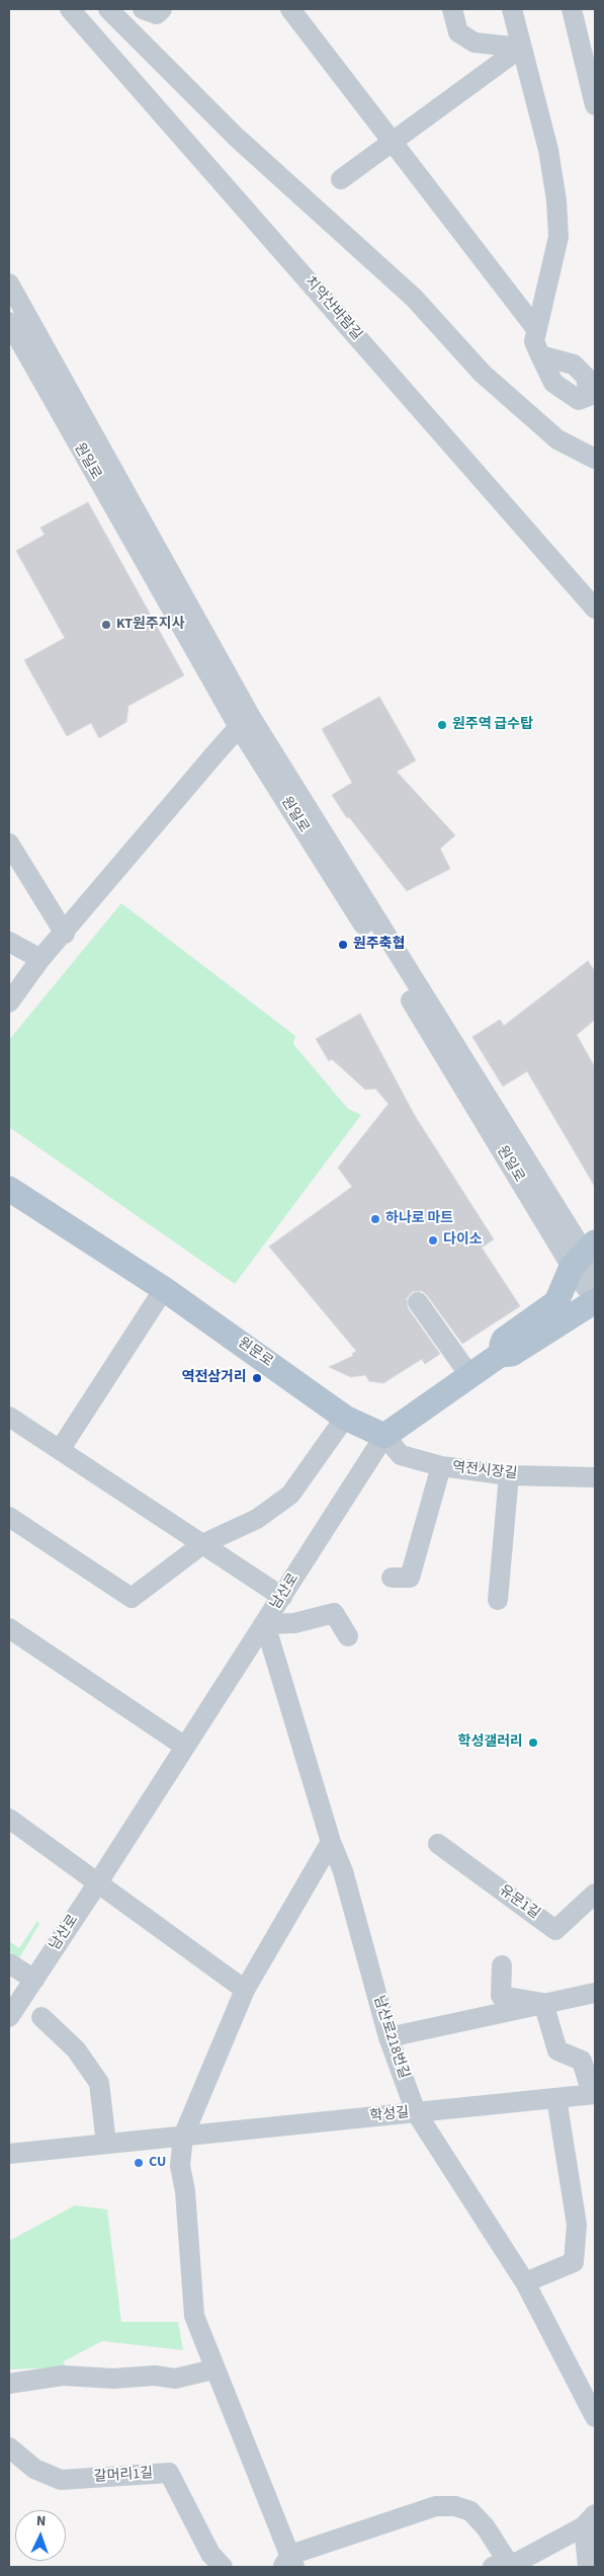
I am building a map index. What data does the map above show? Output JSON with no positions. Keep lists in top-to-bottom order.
{
  "streets": {
    "main road": ["원문로"],
    "street": [
      "치악산바람길",
      "원일로",
      "역전시장길",
      "남산로",
      "유문1길",
      "남산로218번길",
      "학성길",
      "갈머리1길"
    ]
  },
  "crossings": [
    ["원문로", "역전시장길"],
    ["원문로", "남산로"],
    ["역전시장길", "남산로"],
    ["남산로", "남산로218번길"],
    ["남산로218번길", "학성길"]
  ],
  "places": [
    "KT원주지사",
    "원주역 급수탑",
    "원주축협",
    "하나로 마트",
    "다이소",
    "역전삼거리",
    "학성갤러리",
    "CU"
  ],
  "north": "top"
}
